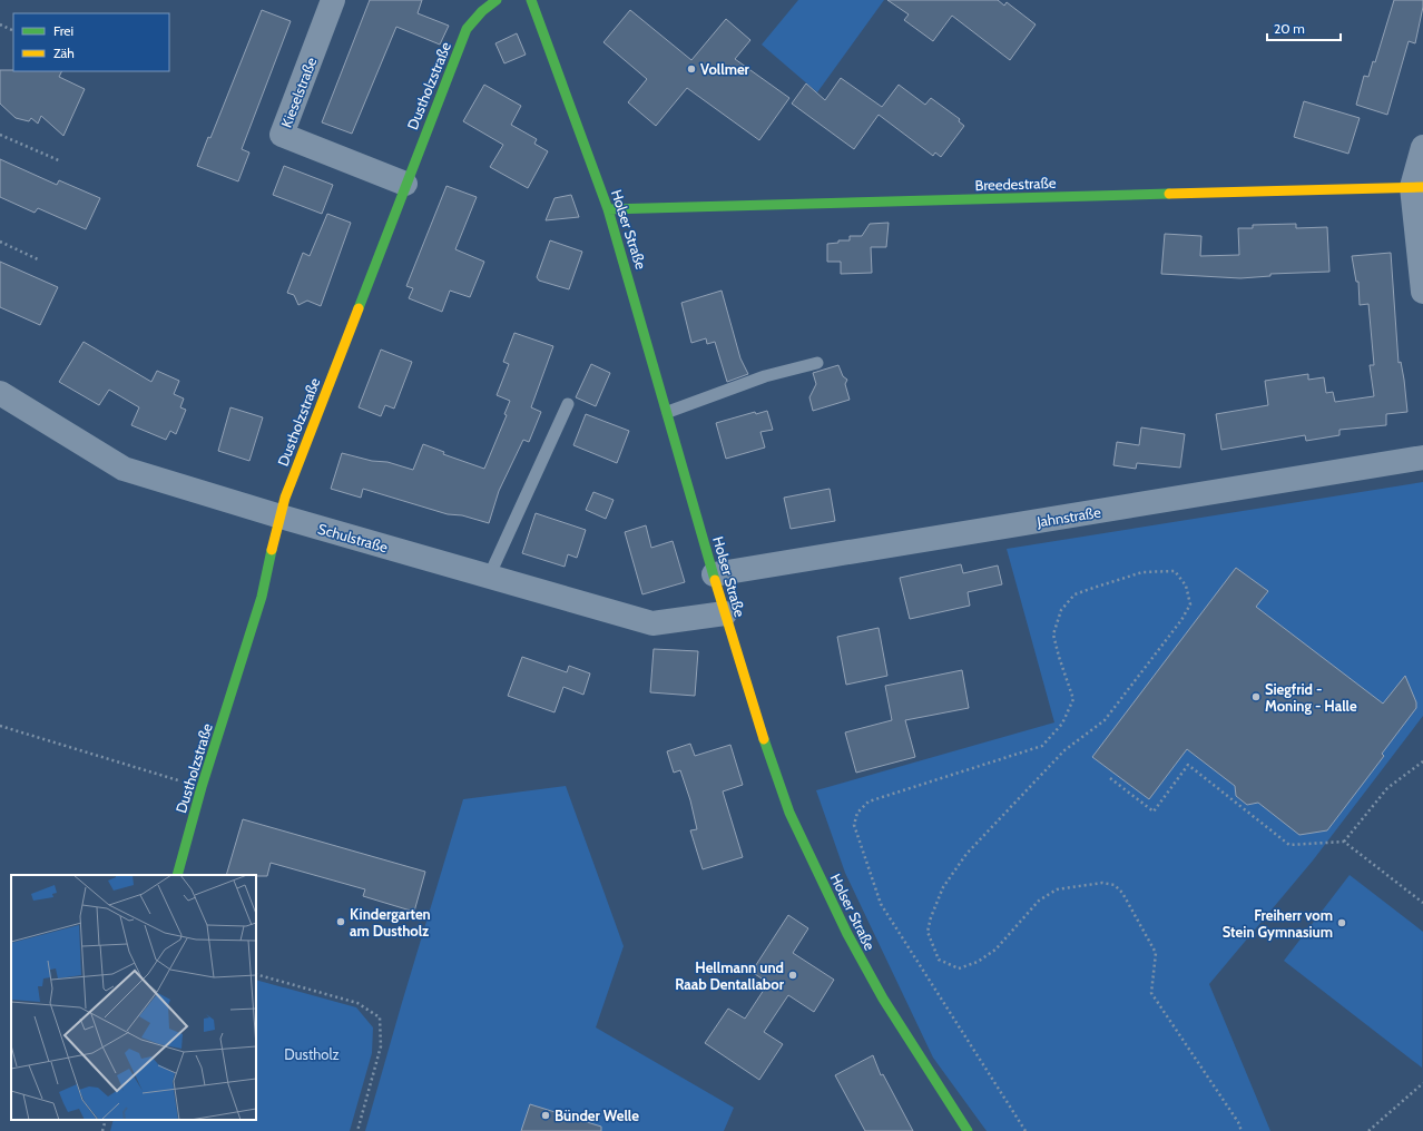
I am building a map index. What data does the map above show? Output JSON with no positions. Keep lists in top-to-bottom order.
{
  "streets": {
    "street": [
      "Dustholzstraße",
      "Kieselstraße",
      "Breedestraße",
      "Holser Straße",
      "Jahnstraße",
      "Schulstraße"
    ]
  },
  "crossings": [
    ["Dustholzstraße", "Kieselstraße"],
    ["Dustholzstraße", "Schulstraße"],
    ["Breedestraße", "Holser Straße"],
    ["Holser Straße", "Jahnstraße"],
    ["Holser Straße", "Schulstraße"]
  ],
  "parks": ["Dustholz"],
  "places": [
    "Vollmer",
    "Siegfrid - Moning - Halle",
    "Kindergarten am Dustholz",
    "Freiherr vom Stein Gymnasium",
    "Hellmann und Raab Dentallabor",
    "Bünder Welle"
  ],
  "legend": ["Frei", "Zäh"],
  "scale_bar": "20 m"
}
